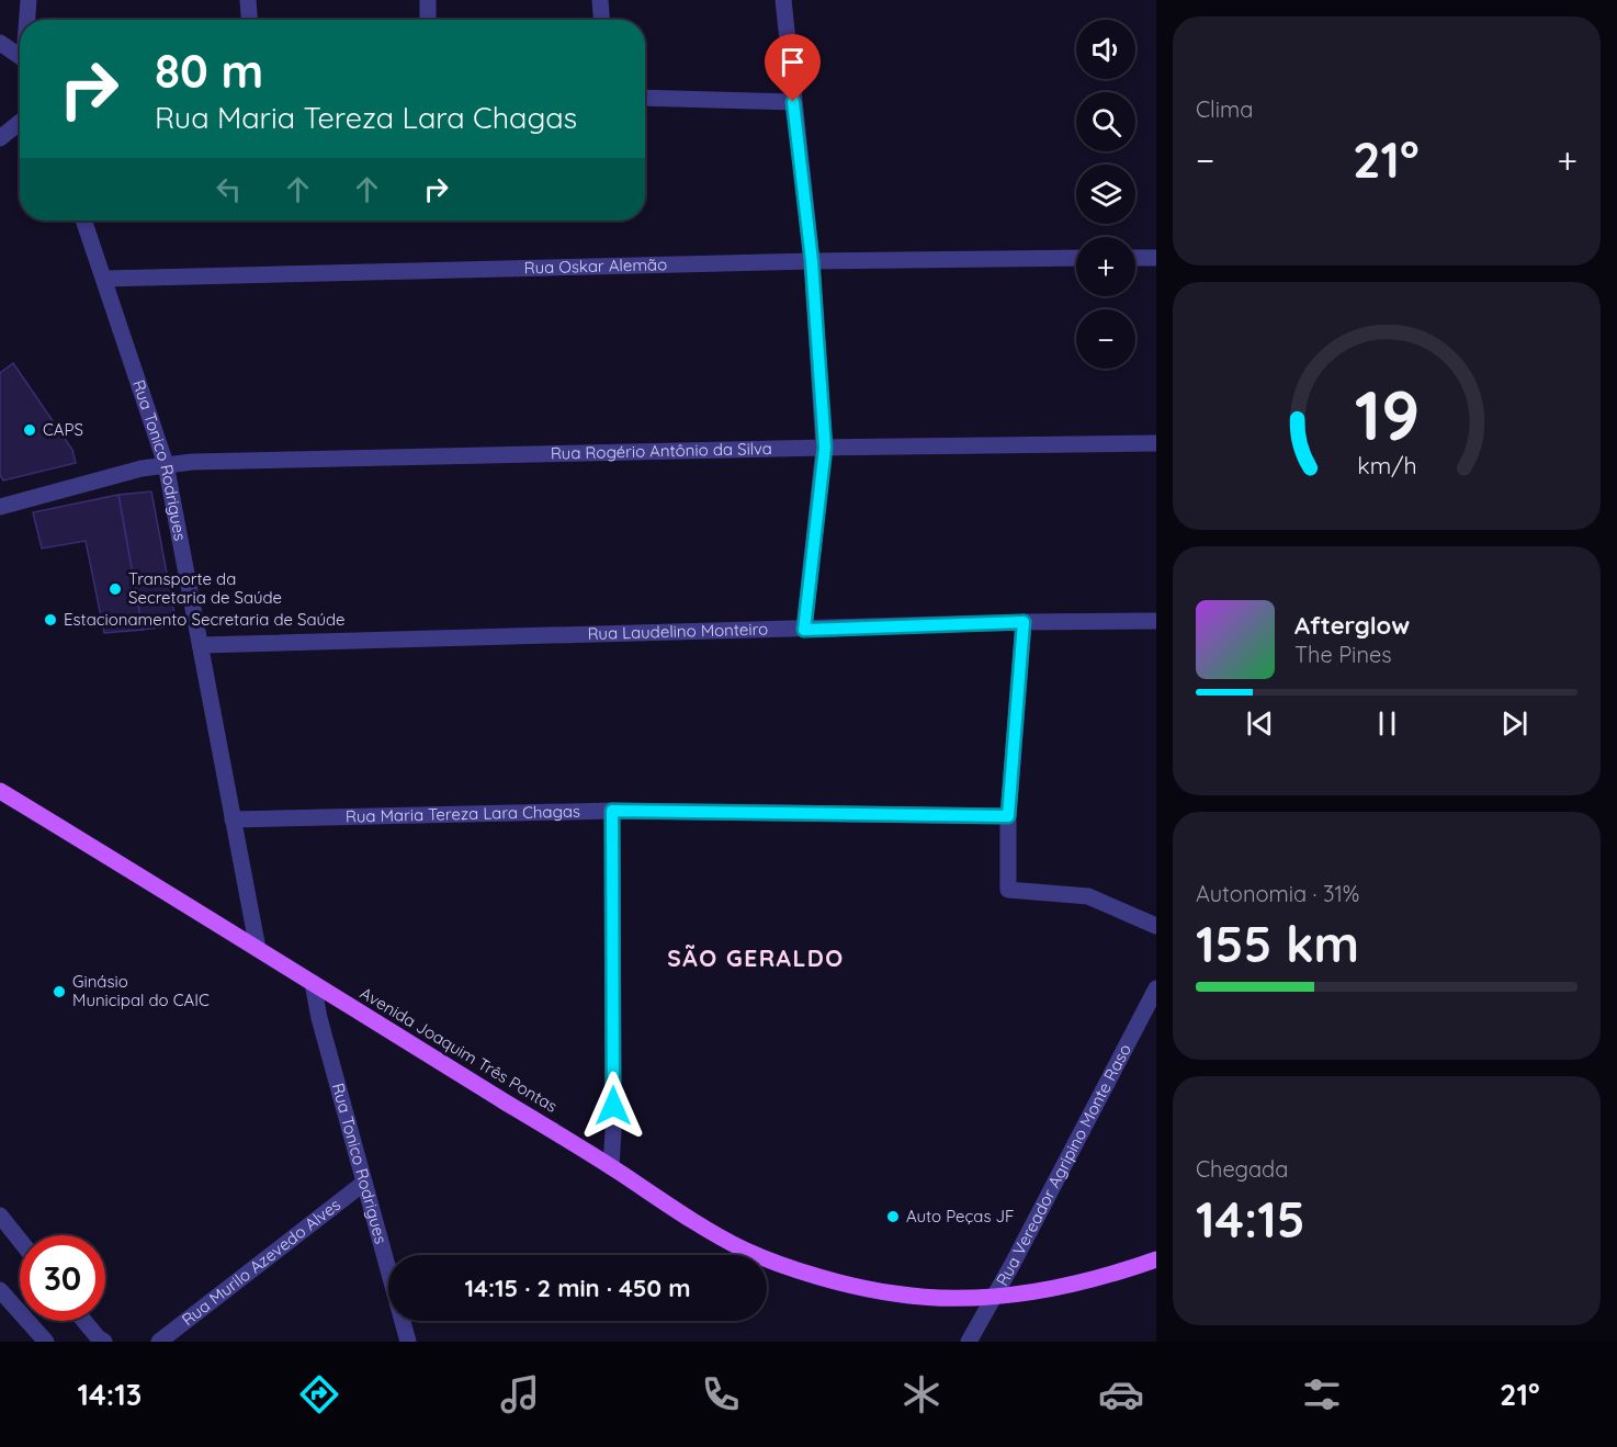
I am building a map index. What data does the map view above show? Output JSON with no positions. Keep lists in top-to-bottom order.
{
  "streets": {
    "main road": ["Avenida Joaquim Três Pontas"],
    "street": [
      "Rua Oskar Alemão",
      "Rua Rogério Antônio da Silva",
      "Rua Tonico Rodrigues",
      "Rua Laudelino Monteiro",
      "Rua Maria Tereza Lara Chagas",
      "Rua Vereador Agripino Monte Raso",
      "Rua Murilo Azevedo Alves"
    ]
  },
  "crossings": [
    ["Rua Oskar Alemão", "Rua Tonico Rodrigues"],
    ["Rua Rogério Antônio da Silva", "Rua Tonico Rodrigues"],
    ["Rua Tonico Rodrigues", "Rua Laudelino Monteiro"],
    ["Rua Tonico Rodrigues", "Rua Maria Tereza Lara Chagas"],
    ["Rua Tonico Rodrigues", "Avenida Joaquim Três Pontas"],
    ["Rua Tonico Rodrigues", "Rua Murilo Azevedo Alves"],
    ["Avenida Joaquim Três Pontas", "Rua Vereador Agripino Monte Raso"]
  ],
  "districts": ["SÃO GERALDO"],
  "places": [
    "CAPS",
    "Transporte da Secretaria de Saúde",
    "Estacionamento Secretaria de Saúde",
    "Ginásio Municipal do CAIC",
    "Auto Peças JF"
  ],
  "page": {
    "tile": [
      "Clima",
      ["Autonomia · 31%", "155 km"],
      ["Chegada", "14:15"]
    ],
    "map_buttons": ["+", "−"],
    "turn": ["80 m", "Rua Maria Tereza Lara Chagas"],
    "heat": ["−", "21°", "+"],
    "song": ["Afterglow", "The Pines"],
    "limit": "30",
    "trip": "14:15 · 2 min · 450 m",
    "tabs": ["14:13", "21°"],
    "gauge": ["19", "km/h"]
  }
}
